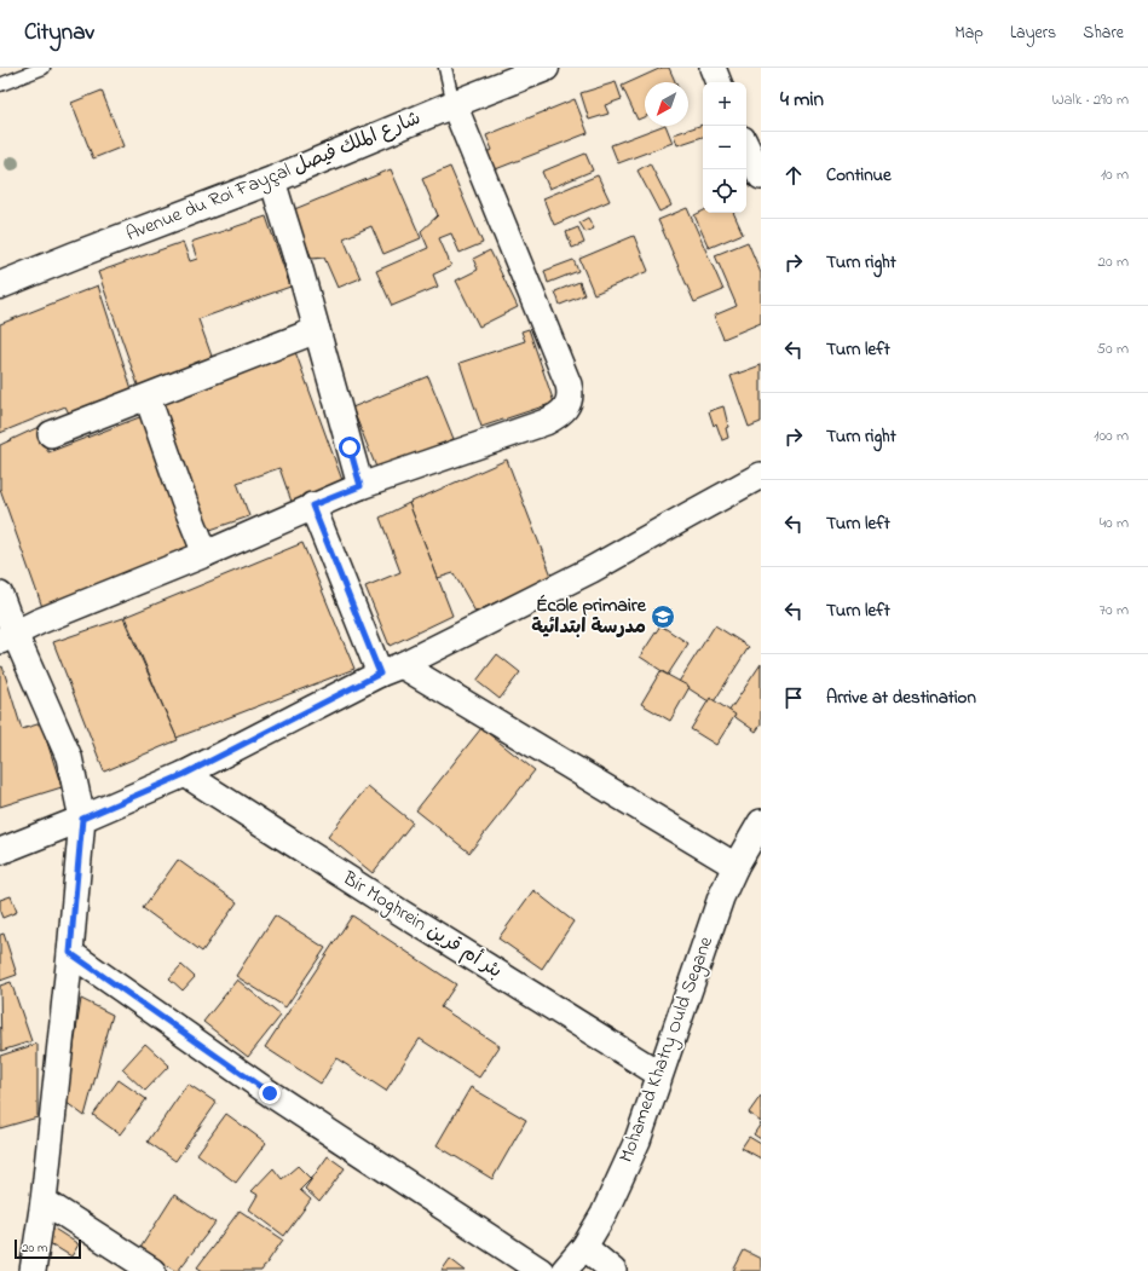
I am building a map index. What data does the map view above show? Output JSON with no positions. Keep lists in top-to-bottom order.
{
  "streets": {
    "street": ["Avenue du Roi Fayçal شارع الملك فيصل", "Bir Moghrein بئر أم قرين", "Mohamed Khatry Ould Segane"]
  },
  "crossings": [
    ["Bir Moghrein بئر أم قرين", "Mohamed Khatry Ould Segane"]
  ],
  "places": {
    "school or university": ["École primaire مدرسة ابتدائية"]
  },
  "scale_bar": "20 m",
  "north": "bottom left",
  "page": {
    "header": "Citynav",
    "nav": ["Map", "Layers", "Share"],
    "heading": ["4 min", "Walk · 290 m"],
    "map_buttons": ["+", "−"],
    "list": [
      ["Continue", "10 m"],
      ["Turn right", "20 m"],
      ["Turn left", "50 m"],
      ["Turn right", "100 m"],
      ["Turn left", "40 m"],
      ["Turn left", "70 m"],
      "Arrive at destination"
    ],
    "scale": "20 m"
  }
}
